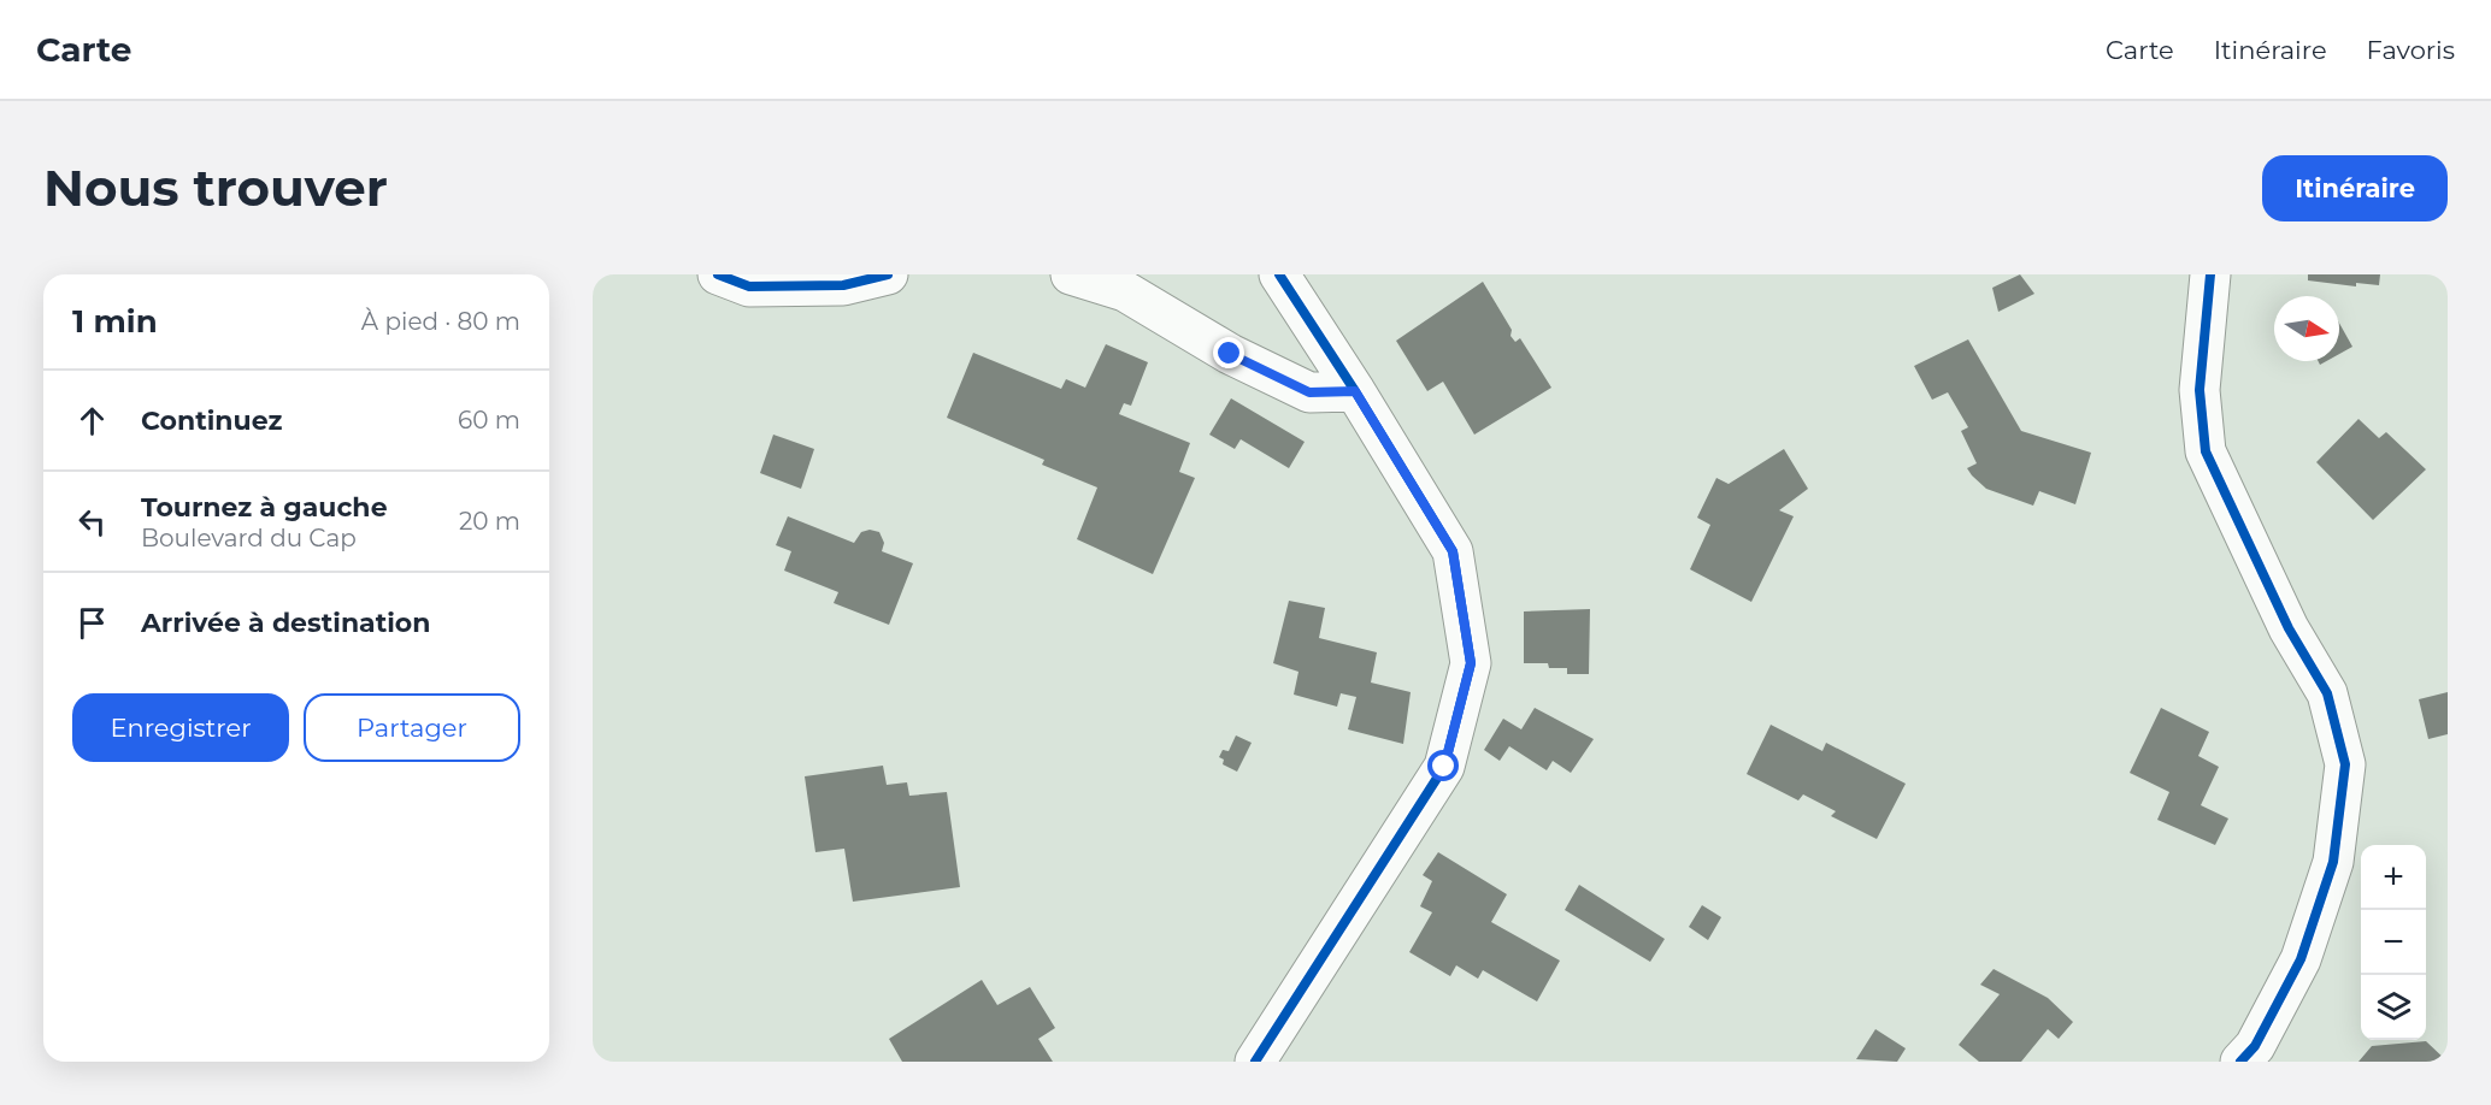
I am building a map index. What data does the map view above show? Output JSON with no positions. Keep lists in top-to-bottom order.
{
  "north": "right",
  "page": {
    "header": "Carte",
    "nav": ["Carte", "Itinéraire", "Favoris"],
    "buttons": [
      "Itinéraire",
      ["Enregistrer", "Partager"]
    ],
    "title": "Nous trouver",
    "heading": ["1 min", "À pied · 80 m"],
    "list": [
      ["Continuez", "60 m"],
      ["Tournez à gauche", "Boulevard du Cap", "20 m"],
      "Arrivée à destination"
    ],
    "map_buttons": ["+", "−"]
  }
}
